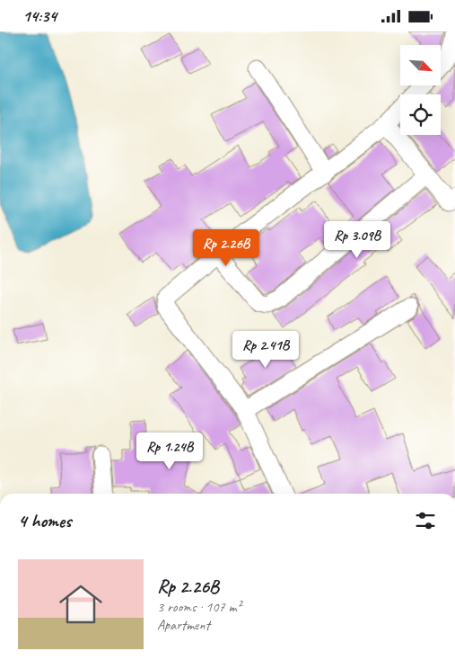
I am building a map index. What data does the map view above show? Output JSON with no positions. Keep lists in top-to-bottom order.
{
  "north": "bottom right",
  "page": {
    "status": "14:34",
    "price": [
      "Rp 3.09B",
      "Rp 2.26B",
      "Rp 2.41B",
      "Rp 1.24B"
    ],
    "heading": "4 homes",
    "list": [
      {
        "name": "Rp 2.26B",
        "note": "3 rooms · 107 m² · Apartment"
      }
    ]
  }
}
